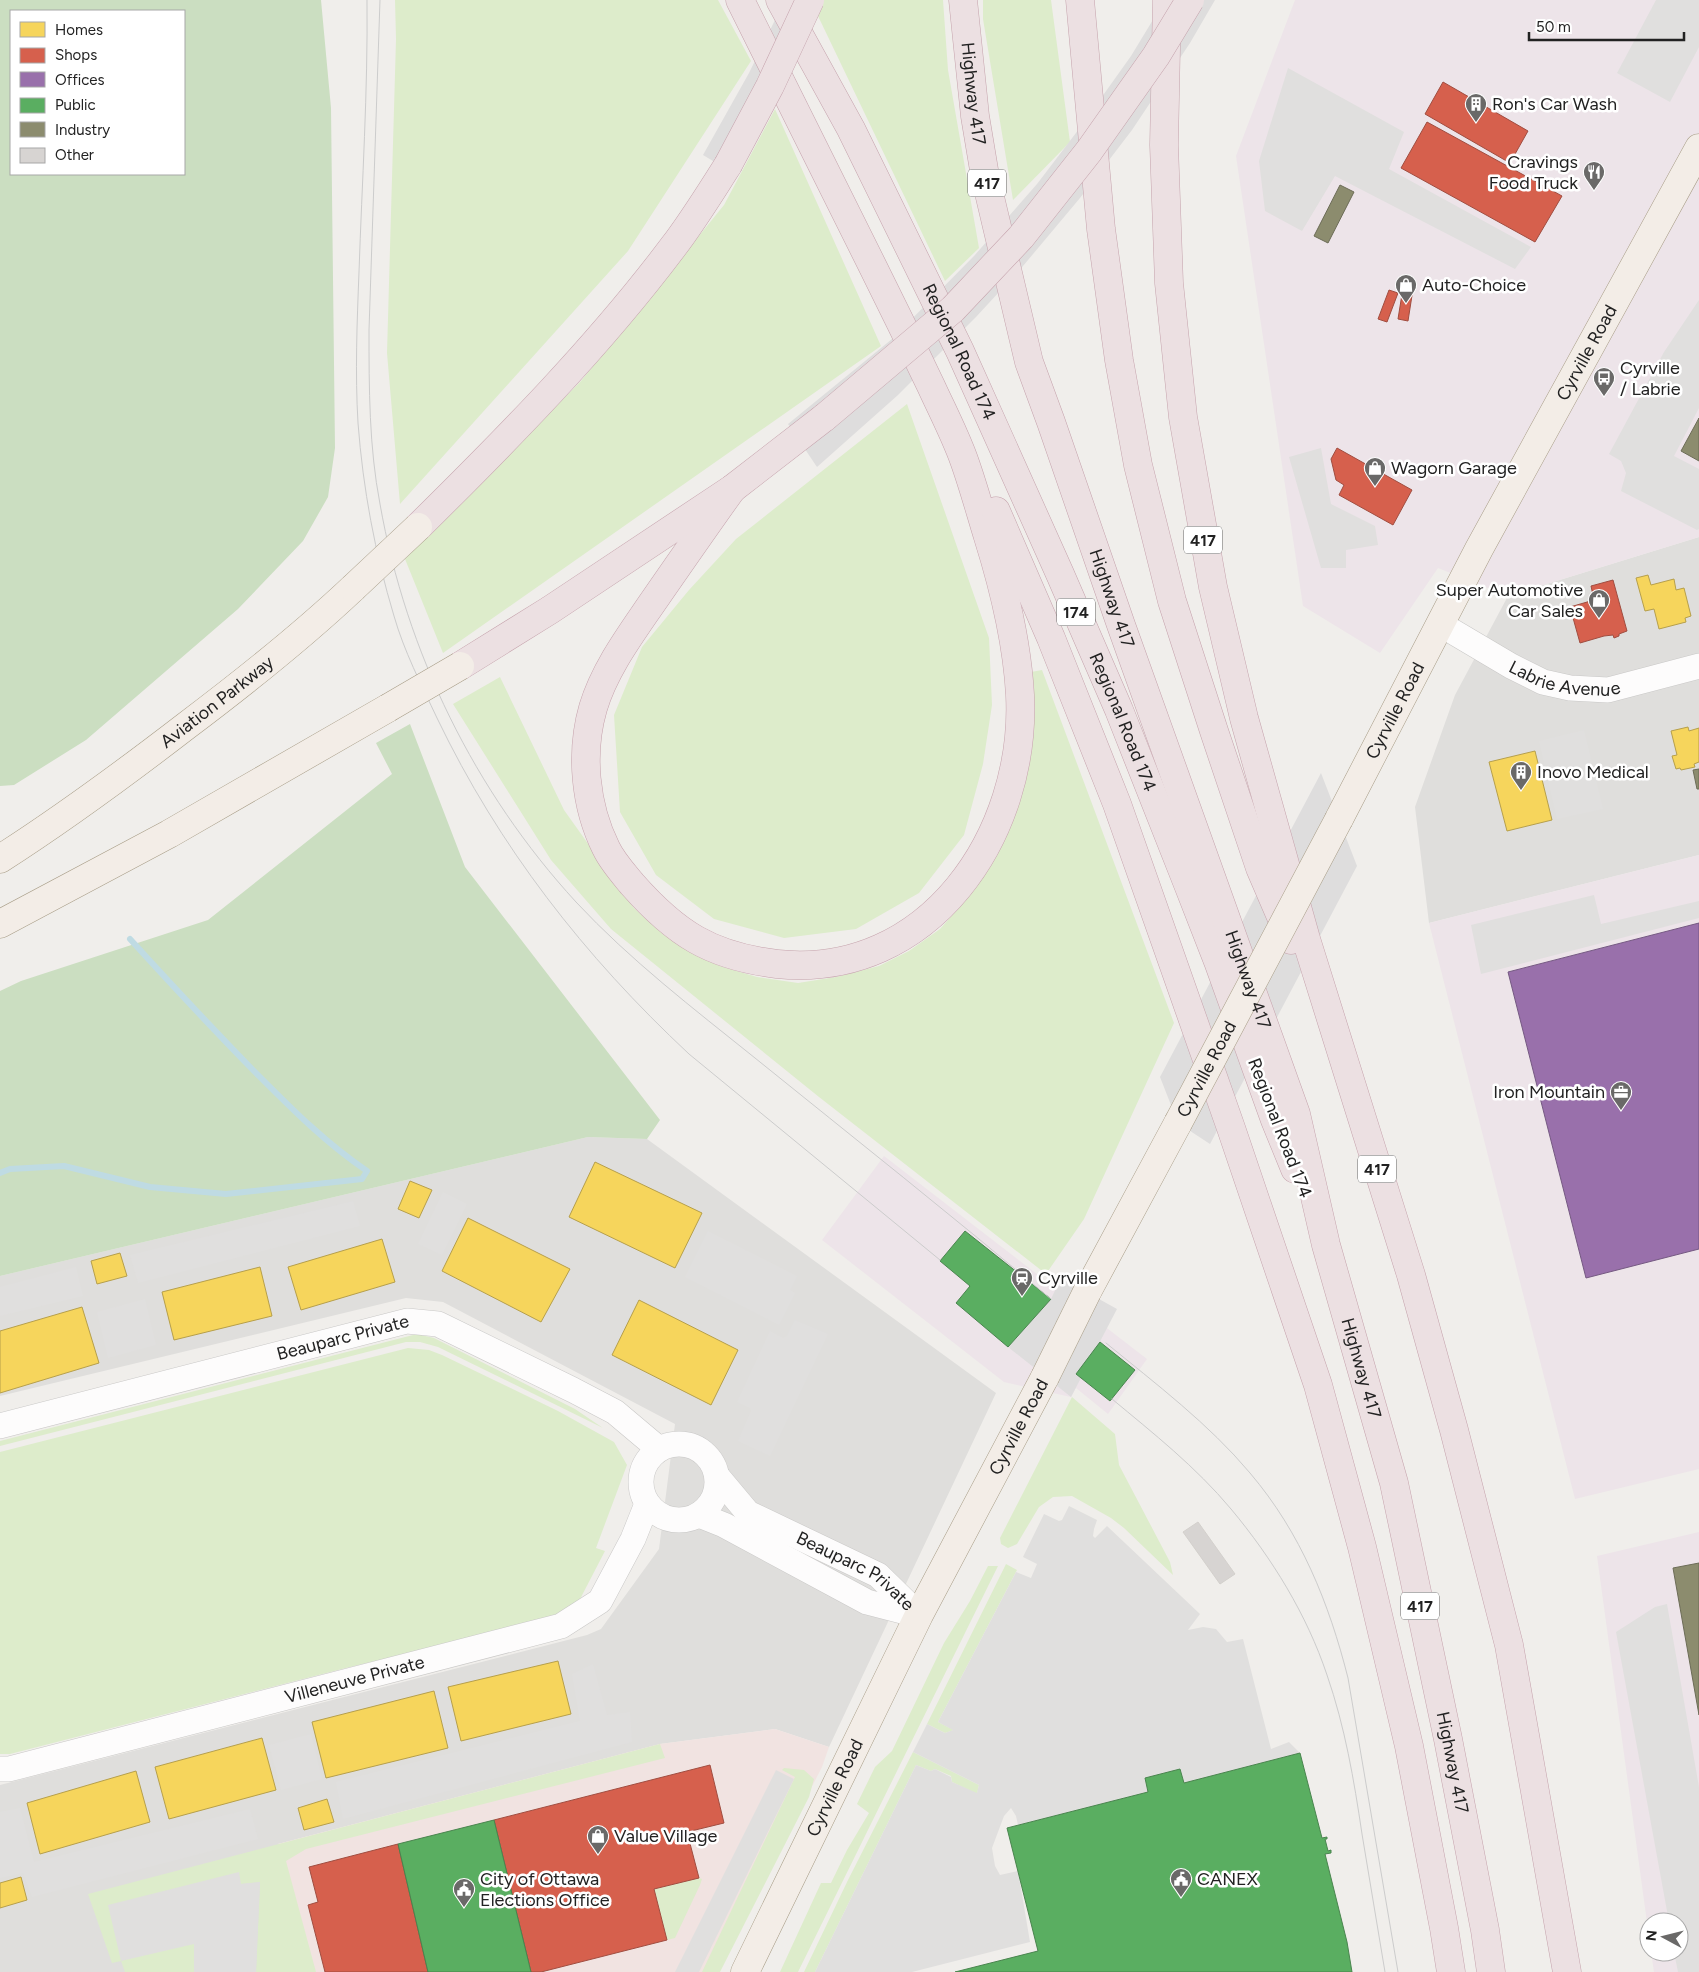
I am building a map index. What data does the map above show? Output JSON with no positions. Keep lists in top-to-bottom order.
{
  "streets": {
    "highway": [
      "Highway 417",
      "417",
      "Regional Road 174",
      "174"
    ],
    "main road": ["Cyrville Road", "Aviation Parkway"],
    "street": ["Labrie Avenue", "Beauparc Private", "Villeneuve Private"]
  },
  "crossings": [
    ["Highway 417", "Regional Road 174"],
    ["Cyrville Road", "Labrie Avenue"],
    ["Cyrville Road", "Beauparc Private"],
    ["Beauparc Private", "Villeneuve Private"]
  ],
  "places": {
    "building": ["Ron's Car Wash", "Inovo Medical"],
    "restaurant": ["Cravings Food Truck"],
    "shop": [
      "Auto-Choice",
      "Wagorn Garage",
      "Super Automotive Car Sales",
      "Value Village"
    ],
    "bus stop": ["Cyrville / Labrie"],
    "office": ["Iron Mountain"],
    "station": ["Cyrville"],
    "public building": ["CANEX", "City of Ottawa Elections Office"]
  },
  "legend": [
    "Homes",
    "Shops",
    "Offices",
    "Public",
    "Industry",
    "Other"
  ],
  "scale_bar": "50 m",
  "north": "left"
}
